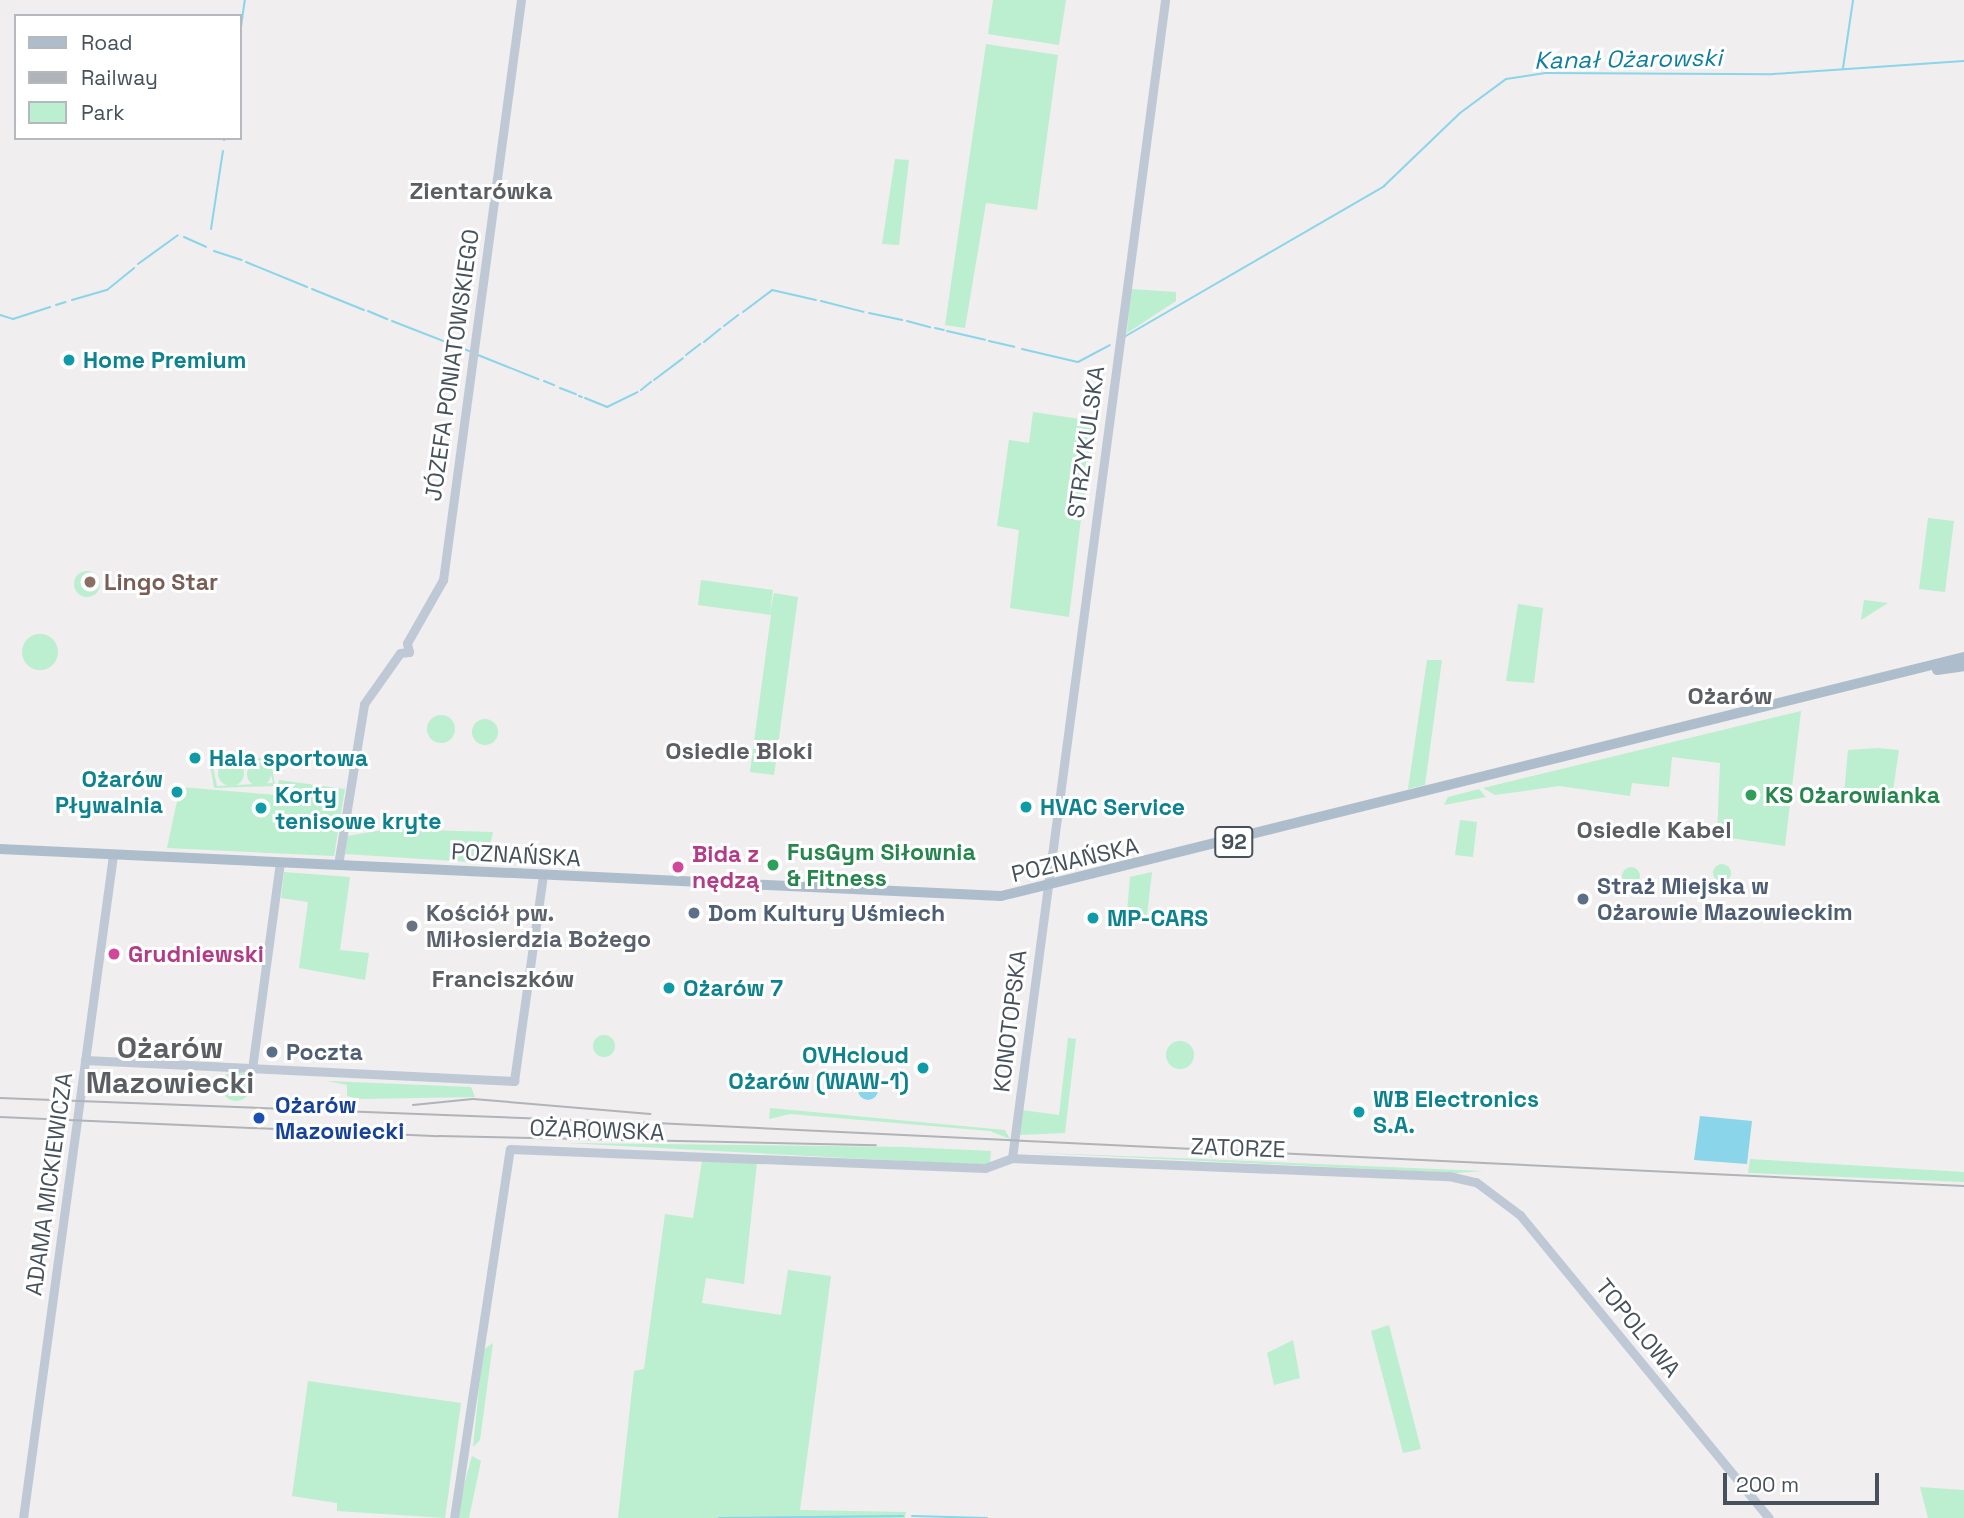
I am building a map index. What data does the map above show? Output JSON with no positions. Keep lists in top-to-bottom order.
{
  "streets": {
    "main road": ["92", "POZNAŃSKA"],
    "street": [
      "JÓZEFA PONIATOWSKIEGO",
      "STRZYKULSKA",
      "KONOTOPSKA",
      "OŻAROWSKA",
      "ZATORZE",
      "ADAMA MICKIEWICZA",
      "TOPOLOWA"
    ]
  },
  "crossings": [
    ["JÓZEFA PONIATOWSKIEGO", "POZNAŃSKA"],
    ["STRZYKULSKA", "POZNAŃSKA"],
    ["STRZYKULSKA", "KONOTOPSKA"],
    ["POZNAŃSKA", "KONOTOPSKA"],
    ["POZNAŃSKA", "ADAMA MICKIEWICZA"],
    ["KONOTOPSKA", "OŻAROWSKA"],
    ["KONOTOPSKA", "ZATORZE"],
    ["OŻAROWSKA", "ZATORZE"],
    ["ZATORZE", "TOPOLOWA"]
  ],
  "districts": [
    "Zientarówka",
    "Ożarów",
    "Osiedle Bloki",
    "Osiedle Kabel",
    "Franciszków",
    "Ożarów Mazowiecki"
  ],
  "water": ["Kanał Ożarowski"],
  "places": [
    "Home Premium",
    "Lingo Star",
    "Hala sportowa",
    "Ożarów Pływalnia",
    "KS Ożarowianka",
    "HVAC Service",
    "Korty tenisowe kryte",
    "FusGym Siłownia & Fitness",
    "Bida z nędzą",
    "Straż Miejska w Ożarowie Mazowieckim",
    "Dom Kultury Uśmiech",
    "MP-CARS",
    "Kościół pw. Miłosierdzia Bożego",
    "Grudniewski",
    "Ożarów 7",
    "Poczta",
    "OVHcloud Ożarów (WAW-1)",
    "WB Electronics S.A.",
    "Ożarów Mazowiecki"
  ],
  "legend": ["Road", "Railway", "Park"],
  "scale_bar": "200 m"
}
